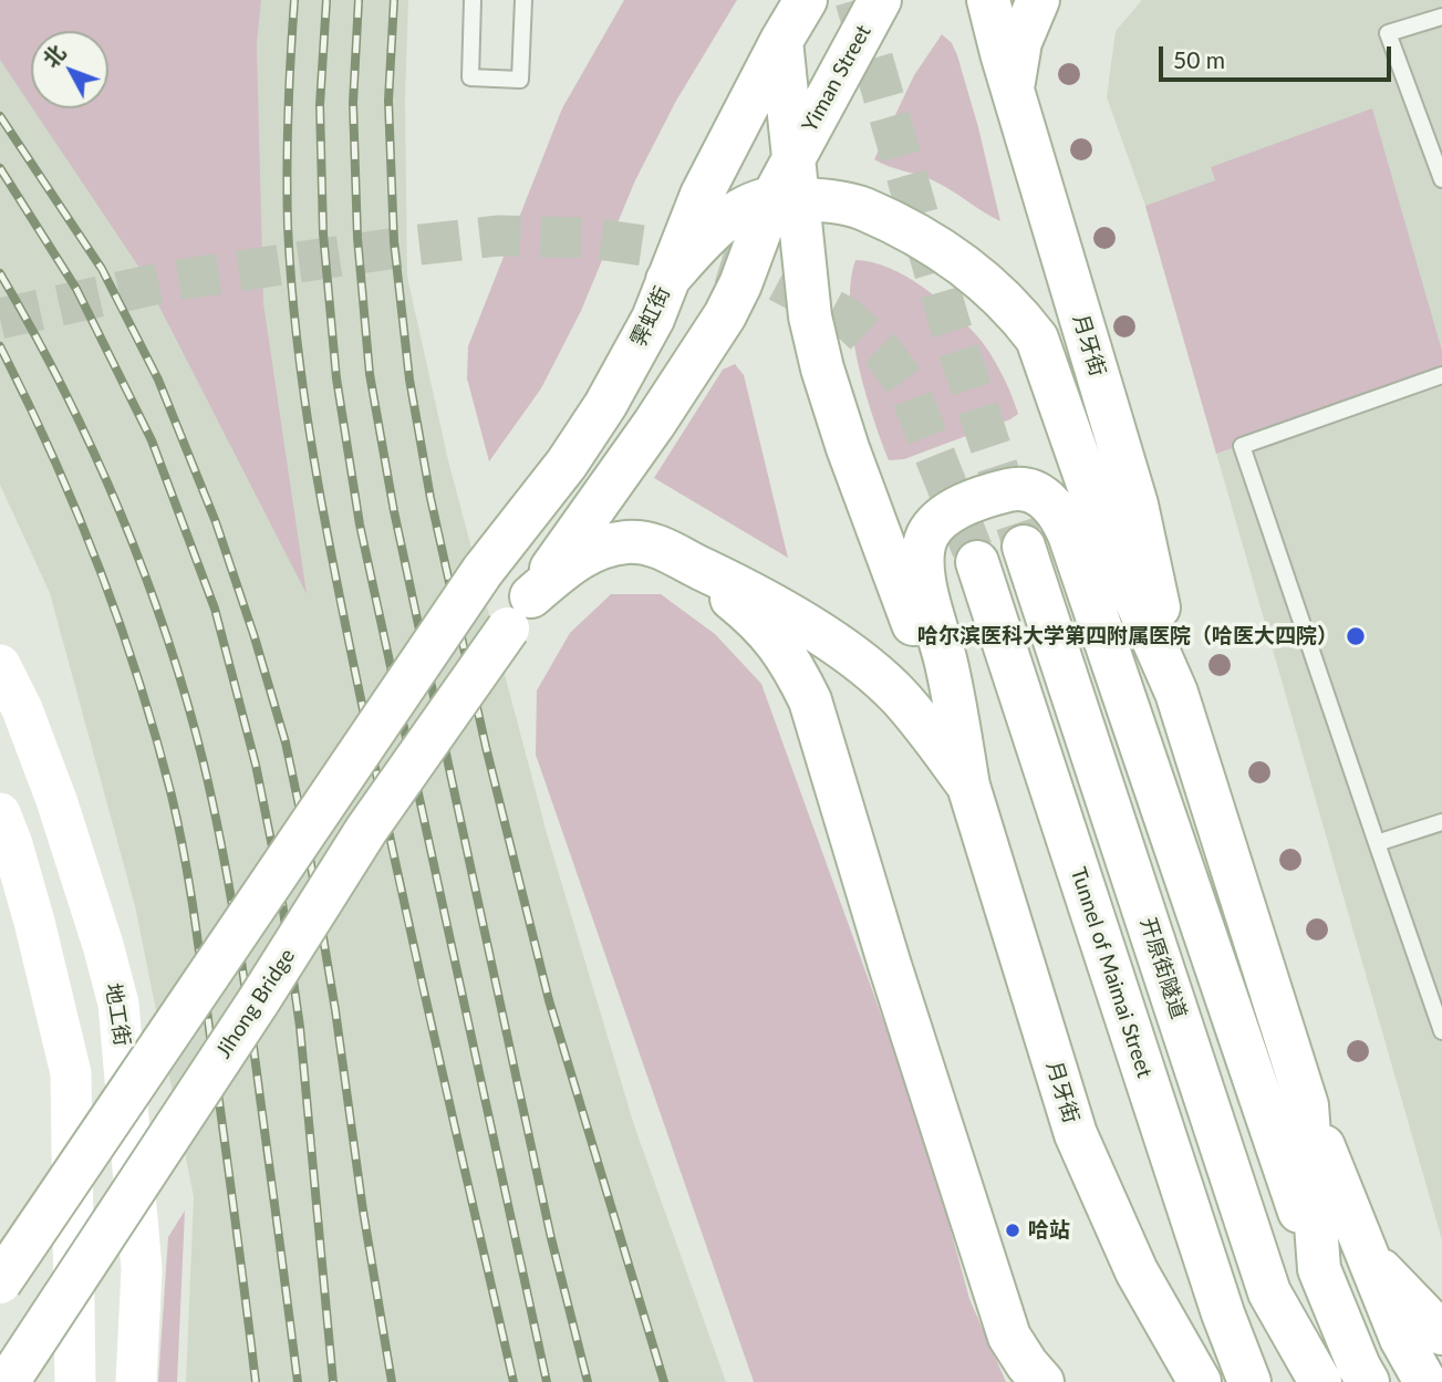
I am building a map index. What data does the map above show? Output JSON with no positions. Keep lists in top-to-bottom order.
{
  "streets": {
    "main road": [
      "Yiman Street",
      "霁虹街",
      "月牙街",
      "开原街隧道",
      "Tunnel of Maimai Street",
      "Jihong Bridge",
      "地工街"
    ]
  },
  "crossings": [
    ["Yiman Street", "月牙街"],
    ["霁虹街", "月牙街"],
    ["月牙街", "Jihong Bridge"]
  ],
  "places": ["哈尔滨医科大学第四附属医院（哈医大四院）", "哈站"],
  "scale_bar": "50 m",
  "north": "top left"
}
